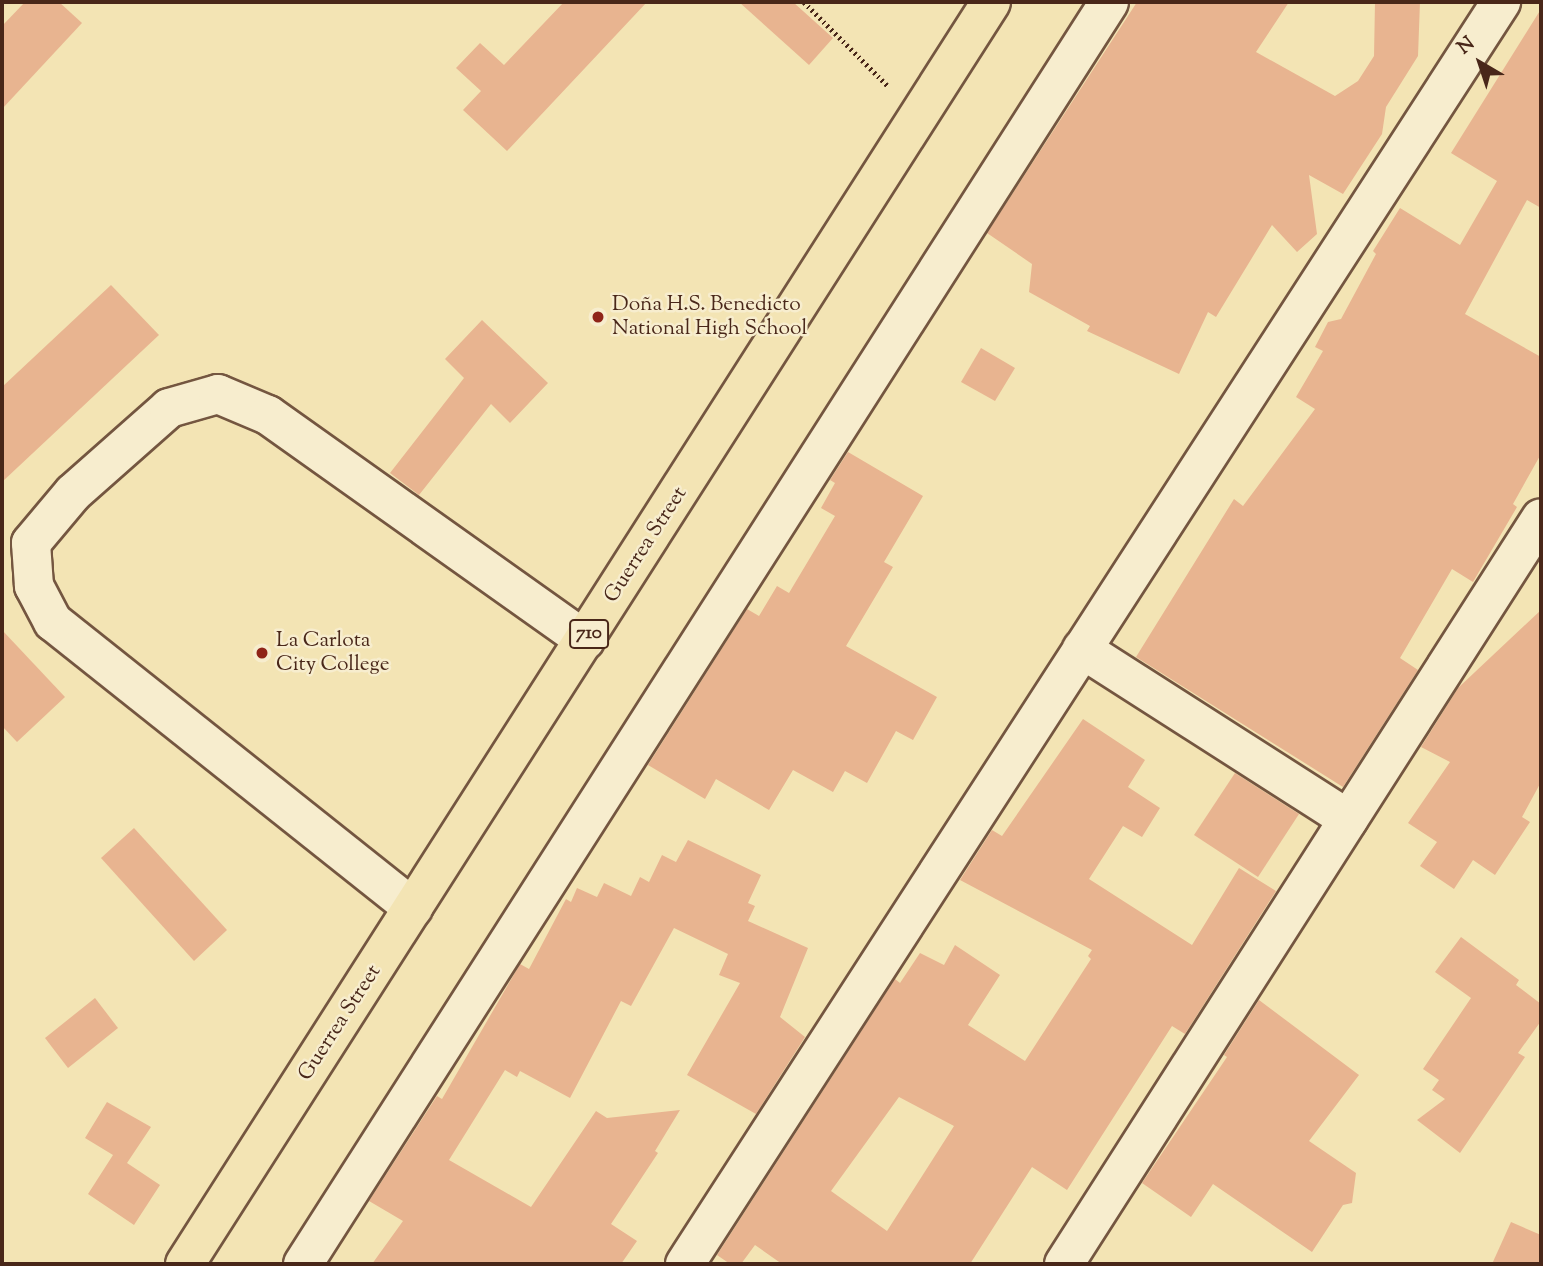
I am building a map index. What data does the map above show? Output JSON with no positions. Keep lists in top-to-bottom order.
{
  "streets": {
    "main road": ["Guerrea Street", "710"]
  },
  "places": ["Doña H.S. Benedicto National High School", "La Carlota City College"],
  "north": "top left"
}
